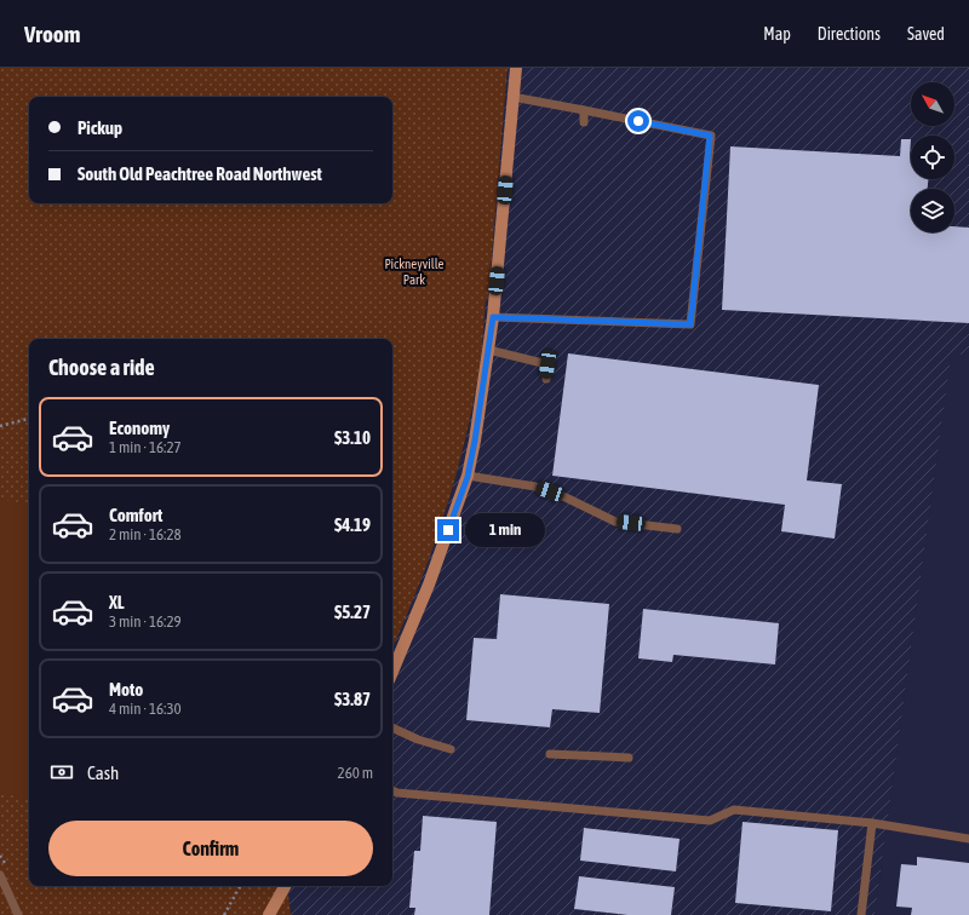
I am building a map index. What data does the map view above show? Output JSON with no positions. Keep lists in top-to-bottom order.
{
  "parks": ["Pickneyville Park"],
  "north": "top left",
  "page": {
    "header": "Vroom",
    "nav": ["Map", "Directions", "Saved"],
    "banner": ["Pickup", "South Old Peachtree Road Northwest"],
    "heading": "Choose a ride",
    "list": [
      {
        "name": "Economy",
        "note": "1 min · 16:27",
        "value": "$3.10"
      },
      {
        "name": "Comfort",
        "note": "2 min · 16:28",
        "value": "$4.19"
      },
      {
        "name": "XL",
        "note": "3 min · 16:29",
        "value": "$5.27"
      },
      {
        "name": "Moto",
        "note": "4 min · 16:30",
        "value": "$3.87"
      }
    ],
    "bubble": "1 min",
    "pay": ["Cash", "260 m"],
    "buttons": "Confirm"
  }
}
